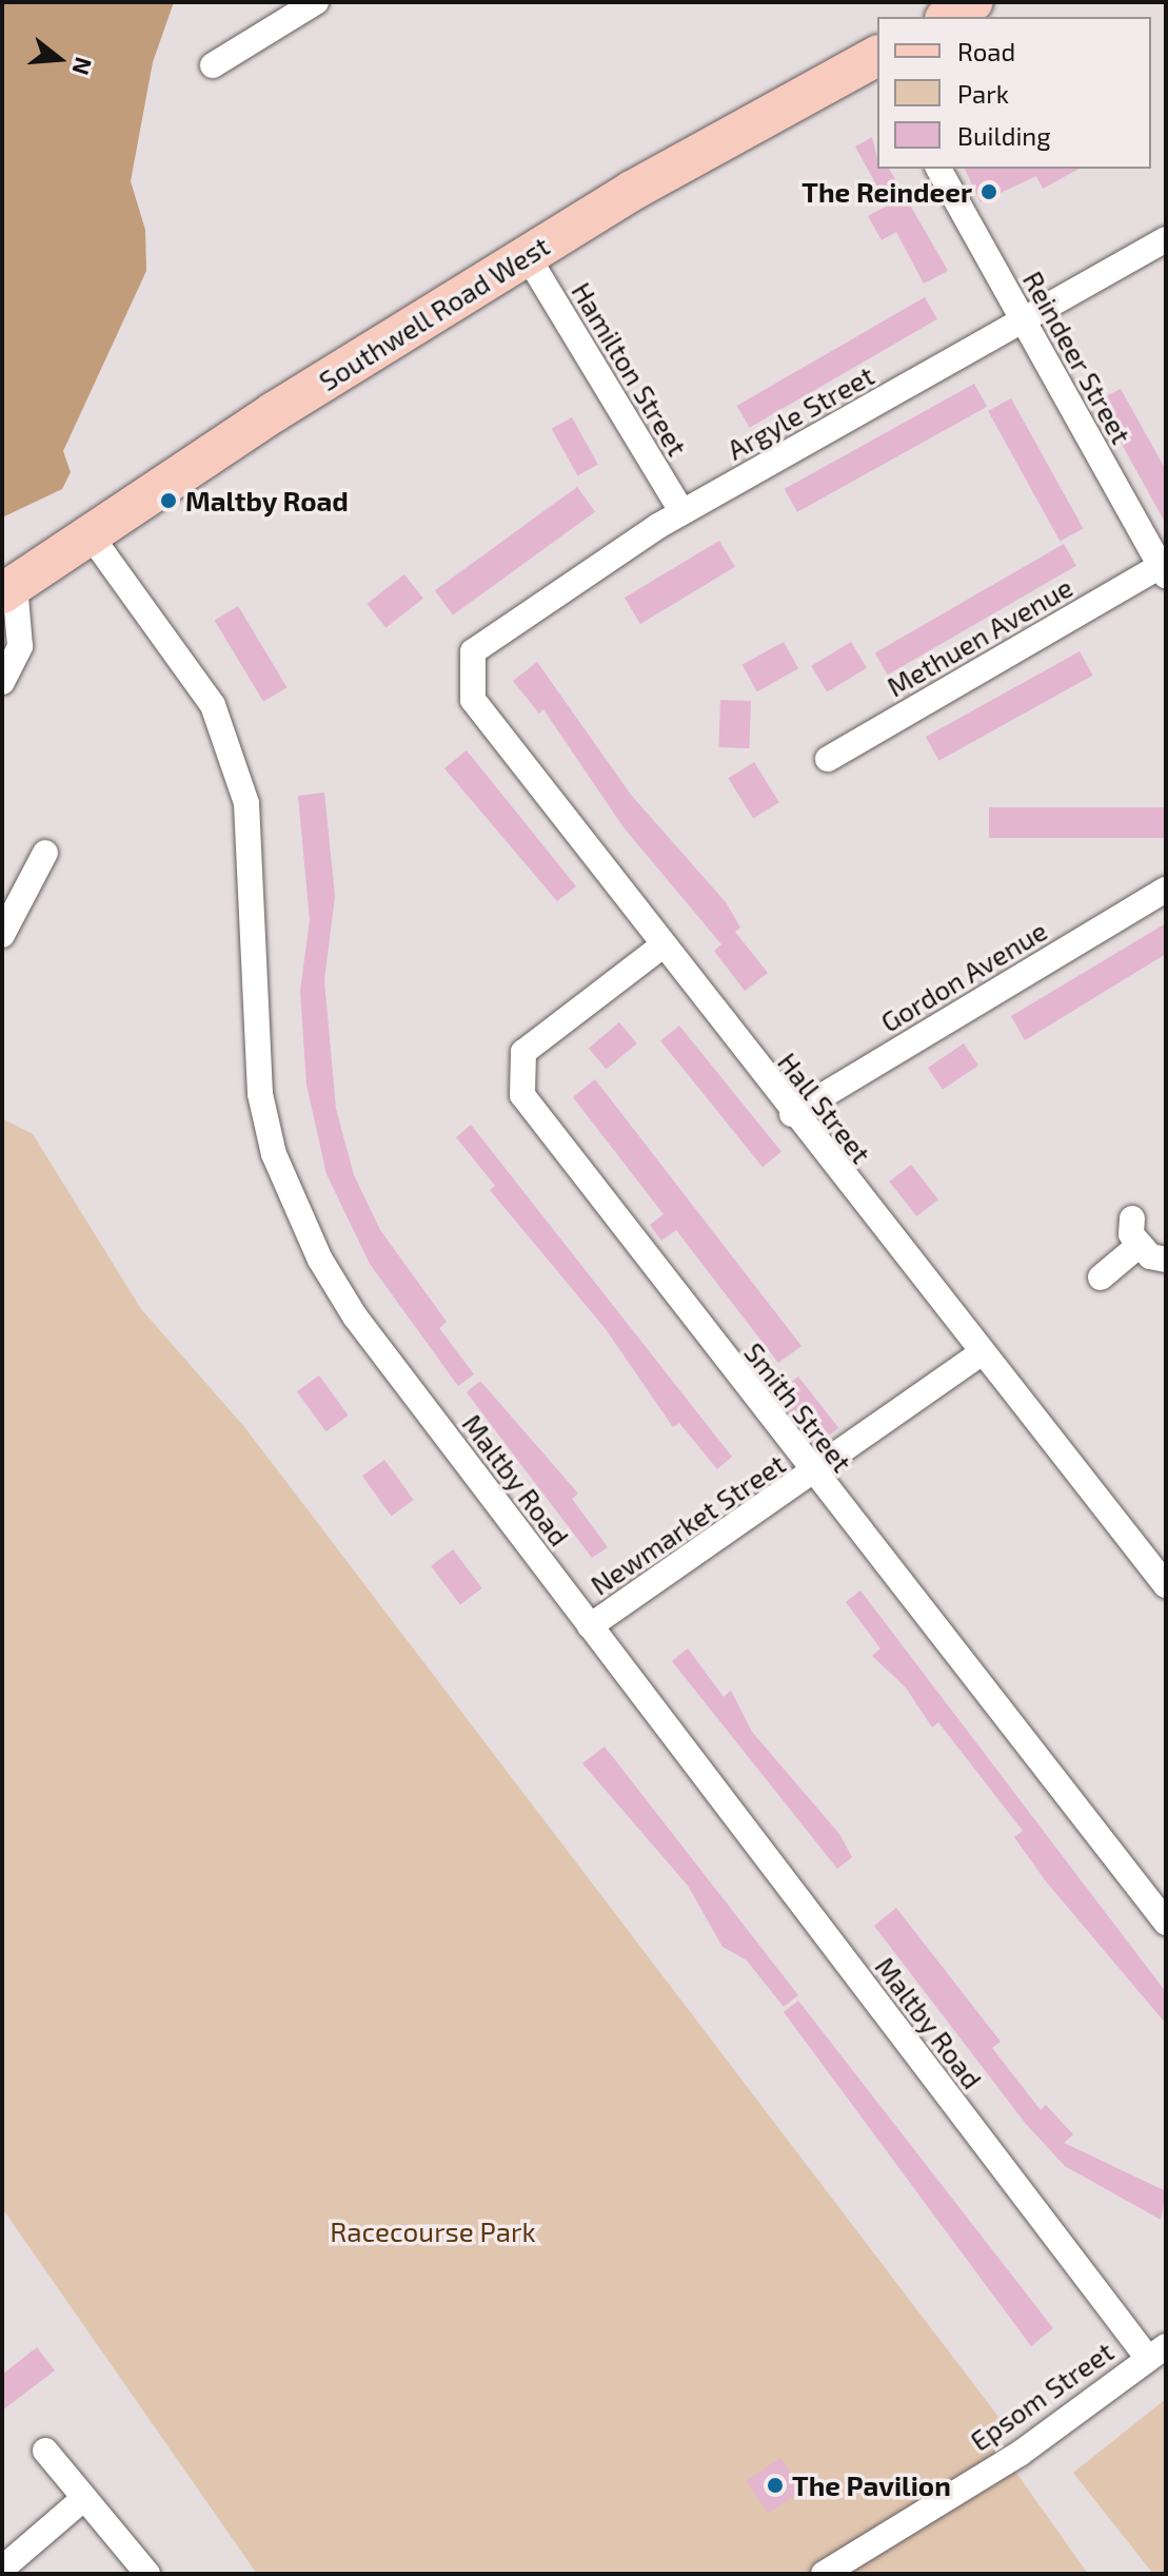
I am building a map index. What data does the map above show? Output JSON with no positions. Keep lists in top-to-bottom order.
{
  "streets": {
    "main road": ["Southwell Road West"],
    "street": [
      "Reindeer Street",
      "Hamilton Street",
      "Argyle Street",
      "Methuen Avenue",
      "Gordon Avenue",
      "Hall Street",
      "Smith Street",
      "Maltby Road",
      "Newmarket Street",
      "Epsom Street"
    ]
  },
  "crossings": [
    ["Southwell Road West", "Hamilton Street"],
    ["Southwell Road West", "Maltby Road"],
    ["Reindeer Street", "Argyle Street"],
    ["Reindeer Street", "Methuen Avenue"],
    ["Hamilton Street", "Argyle Street"],
    ["Argyle Street", "Hall Street"],
    ["Gordon Avenue", "Hall Street"],
    ["Hall Street", "Smith Street"],
    ["Hall Street", "Newmarket Street"],
    ["Smith Street", "Newmarket Street"],
    ["Maltby Road", "Newmarket Street"],
    ["Maltby Road", "Epsom Street"]
  ],
  "parks": ["Racecourse Park"],
  "places": ["The Reindeer", "Maltby Road", "The Pavilion"],
  "legend": ["Road", "Park", "Building"],
  "north": "right"
}
